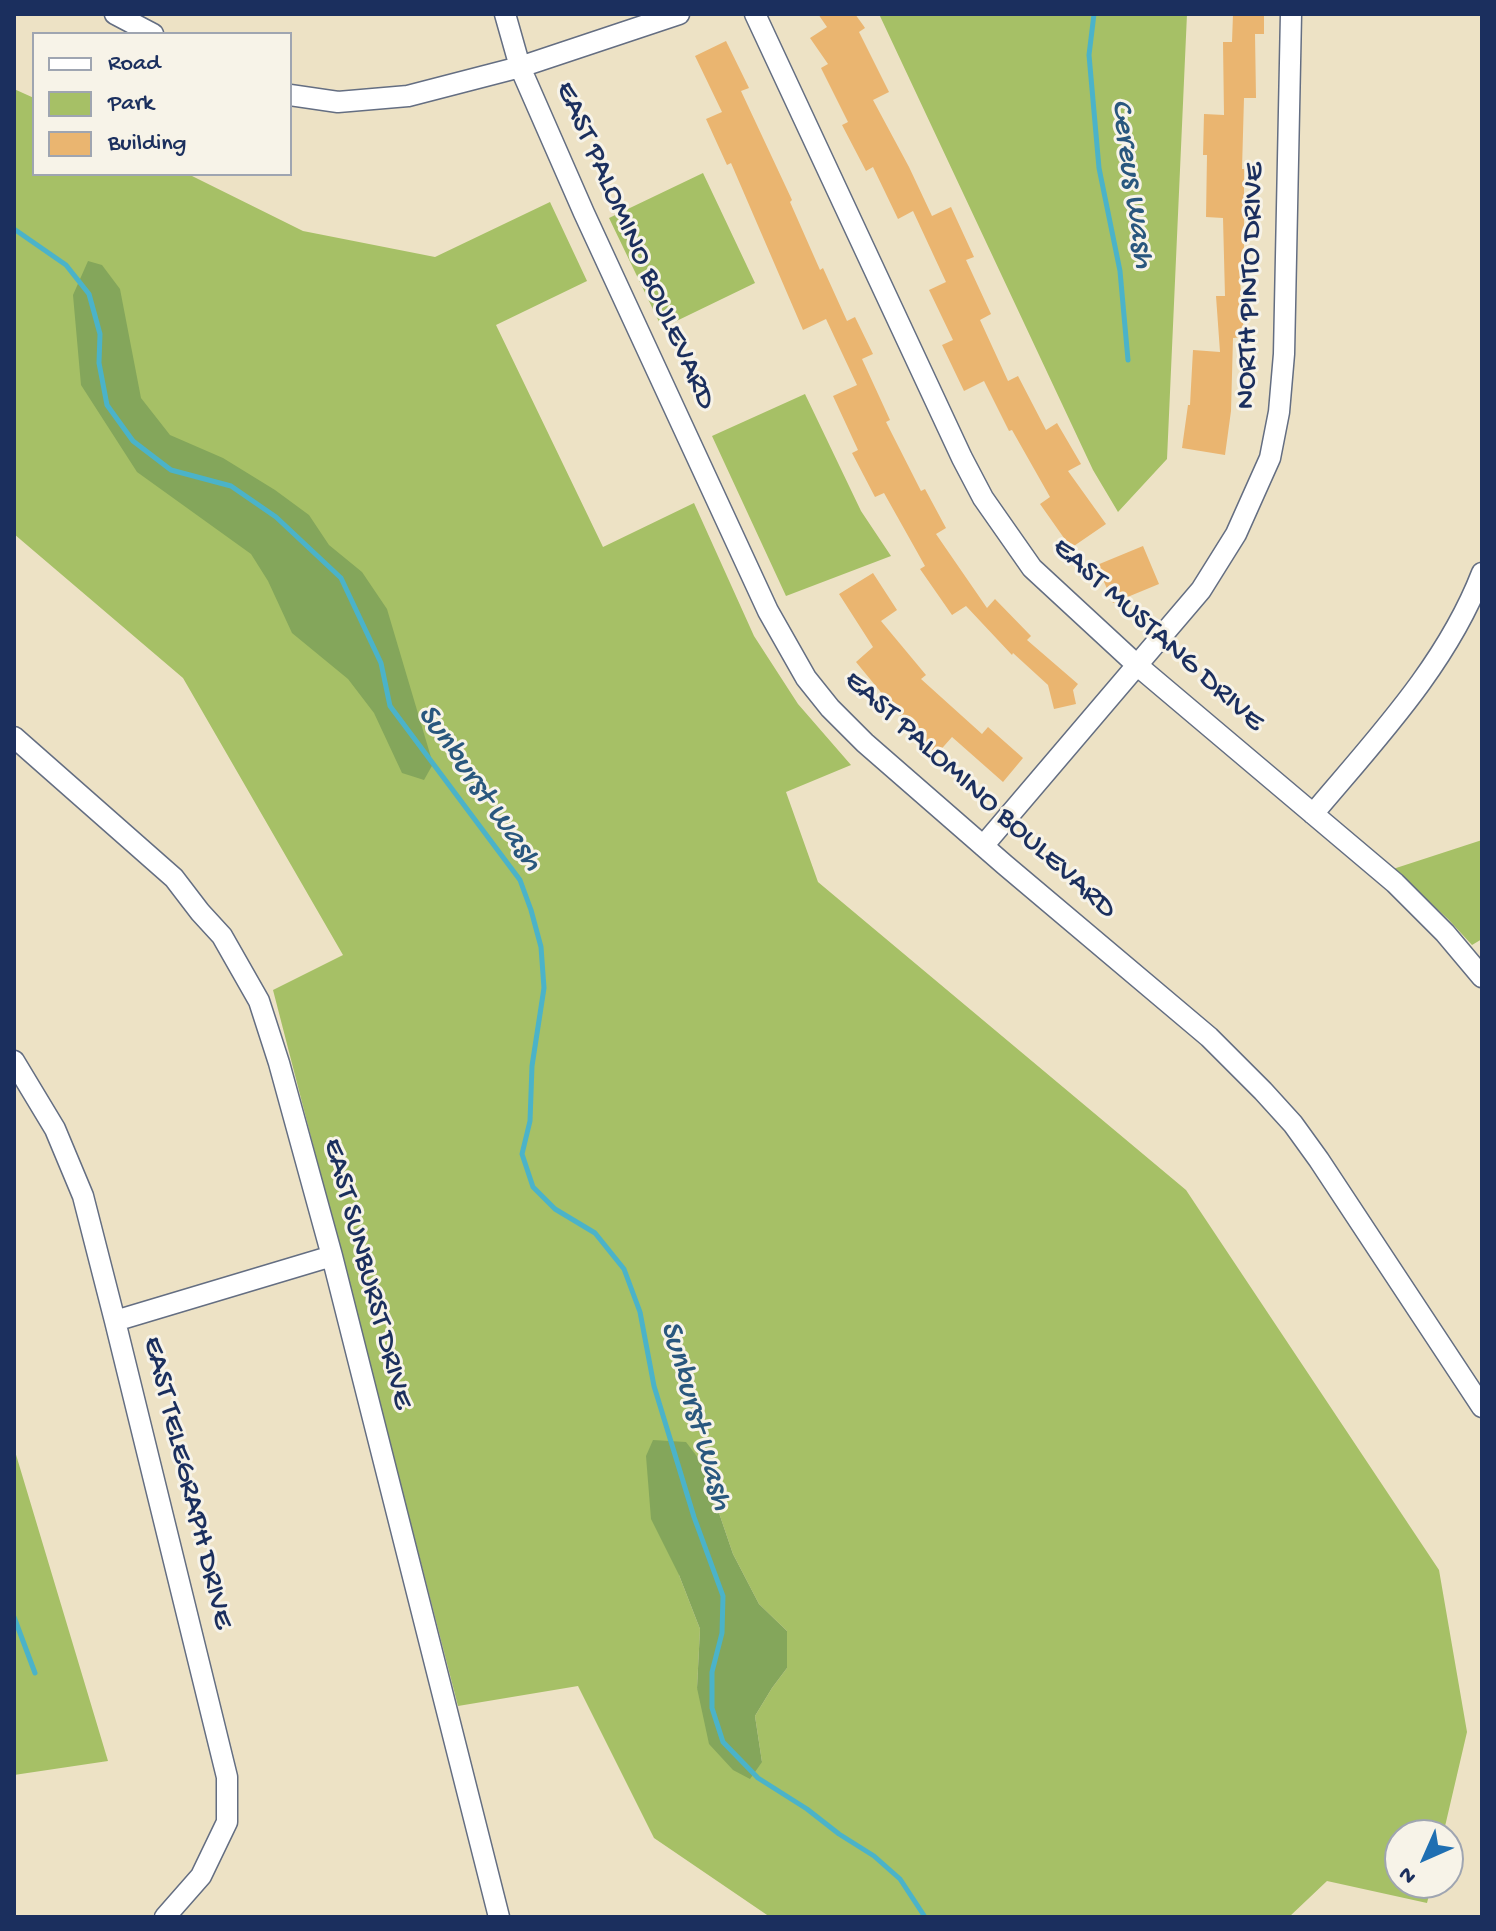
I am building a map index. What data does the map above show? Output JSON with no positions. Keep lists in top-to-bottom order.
{
  "streets": {
    "street": [
      "EAST PALOMINO BOULEVARD",
      "NORTH PINTO DRIVE",
      "EAST MUSTANG DRIVE",
      "EAST SUNBURST DRIVE",
      "EAST TELEGRAPH DRIVE"
    ]
  },
  "crossings": [
    ["EAST PALOMINO BOULEVARD", "NORTH PINTO DRIVE"],
    ["NORTH PINTO DRIVE", "EAST MUSTANG DRIVE"]
  ],
  "water": ["Cereus Wash", "Sunburst Wash"],
  "legend": ["Road", "Park", "Building"],
  "north": "bottom left"
}
